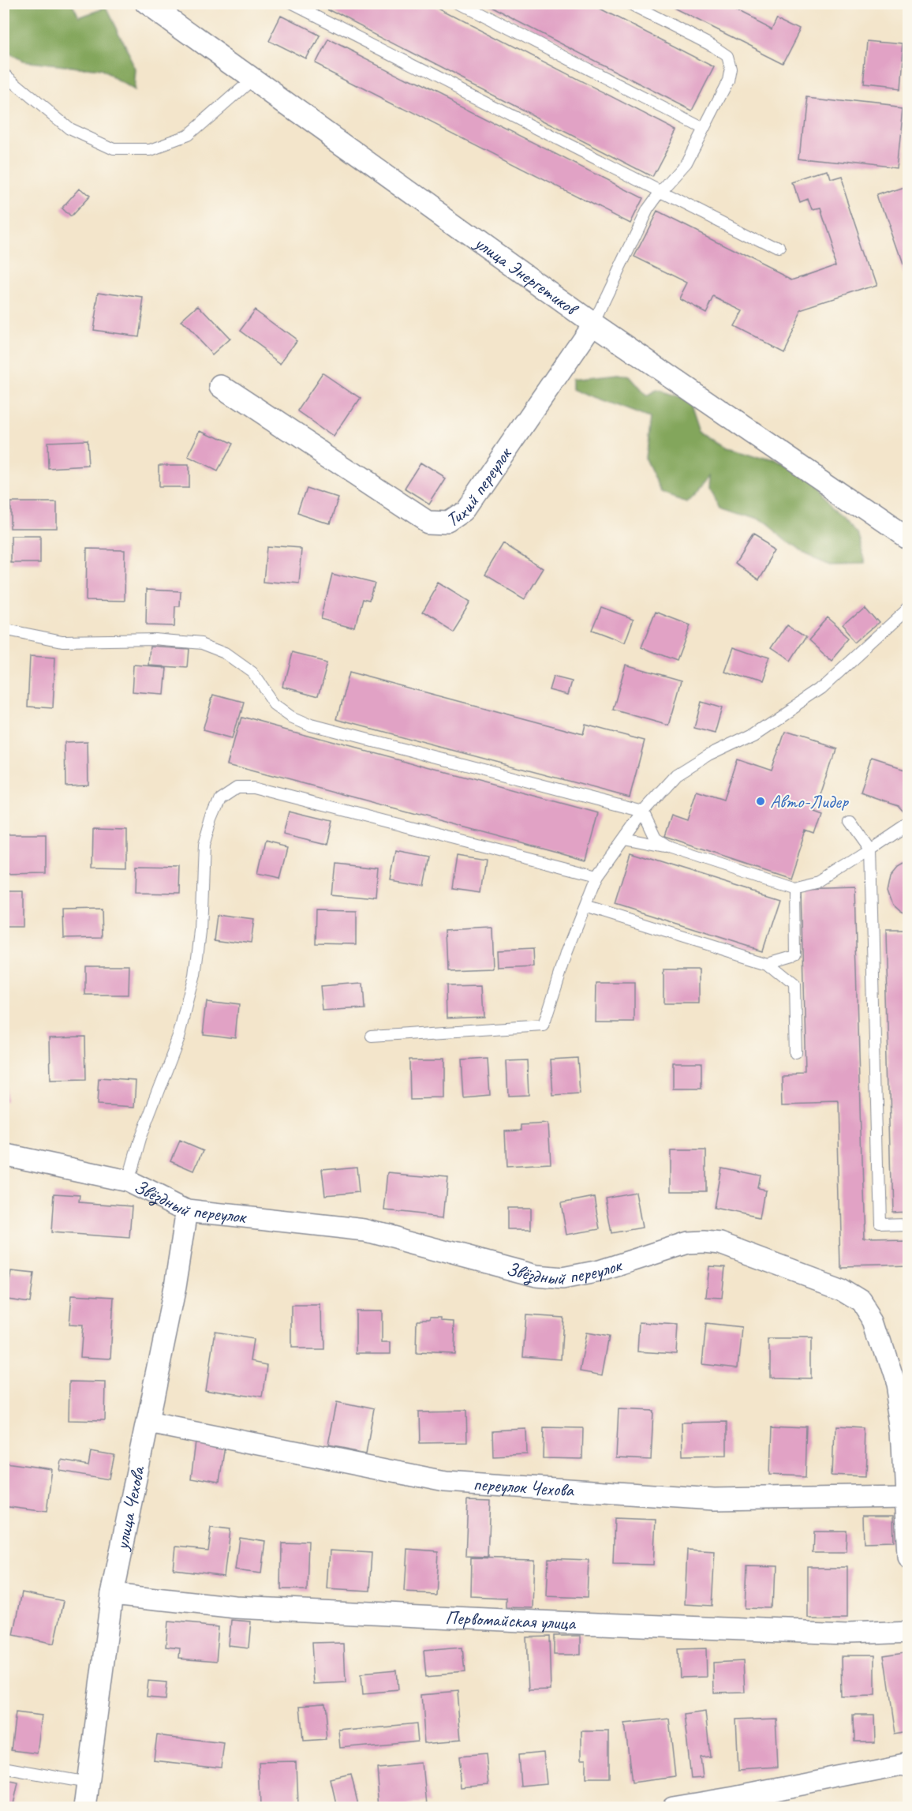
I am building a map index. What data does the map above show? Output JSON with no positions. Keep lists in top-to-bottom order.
{
  "streets": {
    "street": [
      "улица Энергетиков",
      "Тихий переулок",
      "Звёздный переулок",
      "переулок Чехова",
      "улица Чехова",
      "Первомайская улица"
    ]
  },
  "crossings": [
    ["улица Энергетиков", "Тихий переулок"],
    ["Звёздный переулок", "переулок Чехова"],
    ["Звёздный переулок", "улица Чехова"],
    ["переулок Чехова", "улица Чехова"],
    ["улица Чехова", "Первомайская улица"]
  ],
  "places": ["Авто-Лидер"]
}
